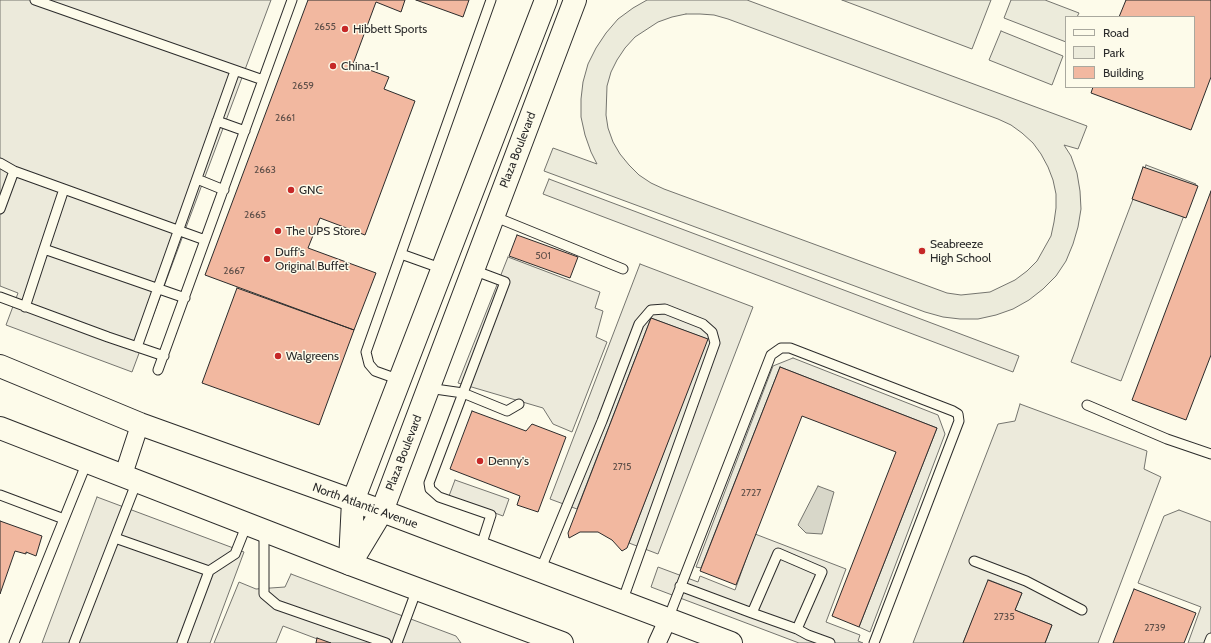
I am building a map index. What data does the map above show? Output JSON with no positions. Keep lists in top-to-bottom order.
{
  "streets": {
    "main road": ["Plaza Boulevard", "North Atlantic Avenue"]
  },
  "crossings": [
    ["Plaza Boulevard", "North Atlantic Avenue"]
  ],
  "places": [
    "Hibbett Sports",
    "China-1",
    "GNC",
    "The UPS Store",
    "Seabreeze High School",
    "Duff's Original Buffet",
    "Walgreens",
    "Denny's"
  ],
  "house_numbers": [
    "2655",
    "2659",
    "2661",
    "2663",
    "2665",
    "501",
    "2667",
    "2715",
    "2727",
    "2735",
    "2739"
  ],
  "legend": ["Road", "Park", "Building"]
}
